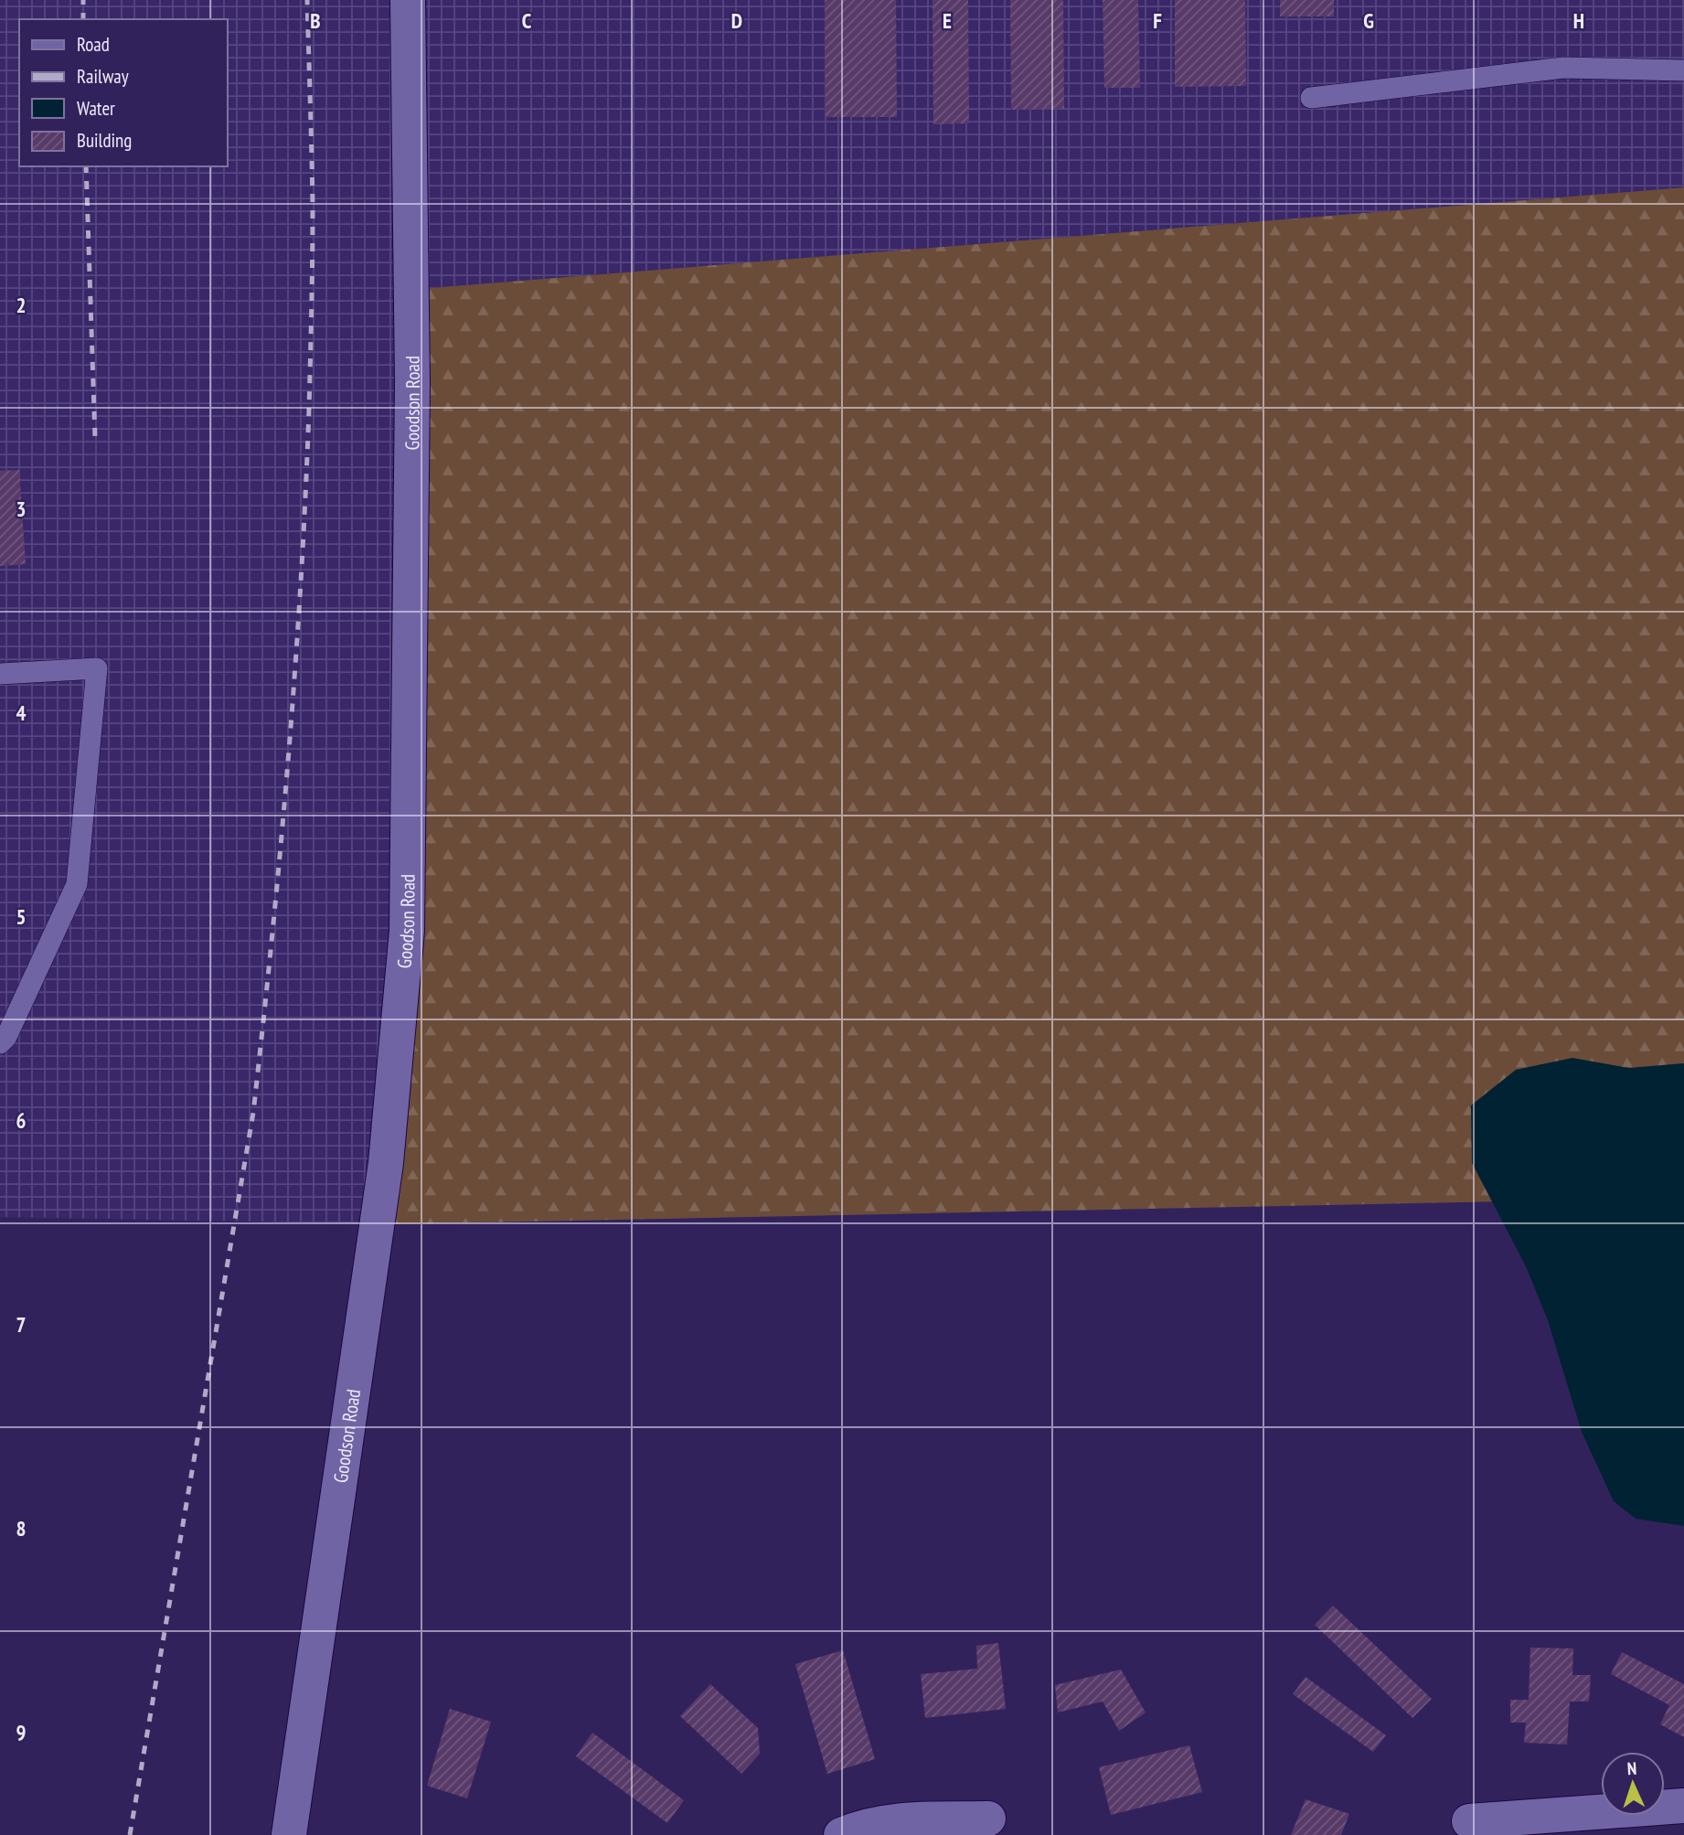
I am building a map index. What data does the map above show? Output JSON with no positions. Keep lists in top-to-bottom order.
{
  "streets": {
    "street": ["Goodson Road"]
  },
  "legend": [
    "Road",
    "Railway",
    "Water",
    "Building"
  ],
  "north": "top",
  "grid": {
    "columns": [
      "B",
      "C",
      "D",
      "E",
      "F",
      "G",
      "H"
    ],
    "rows": [
      "2",
      "3",
      "4",
      "5",
      "6",
      "7",
      "8",
      "9"
    ]
  }
}
